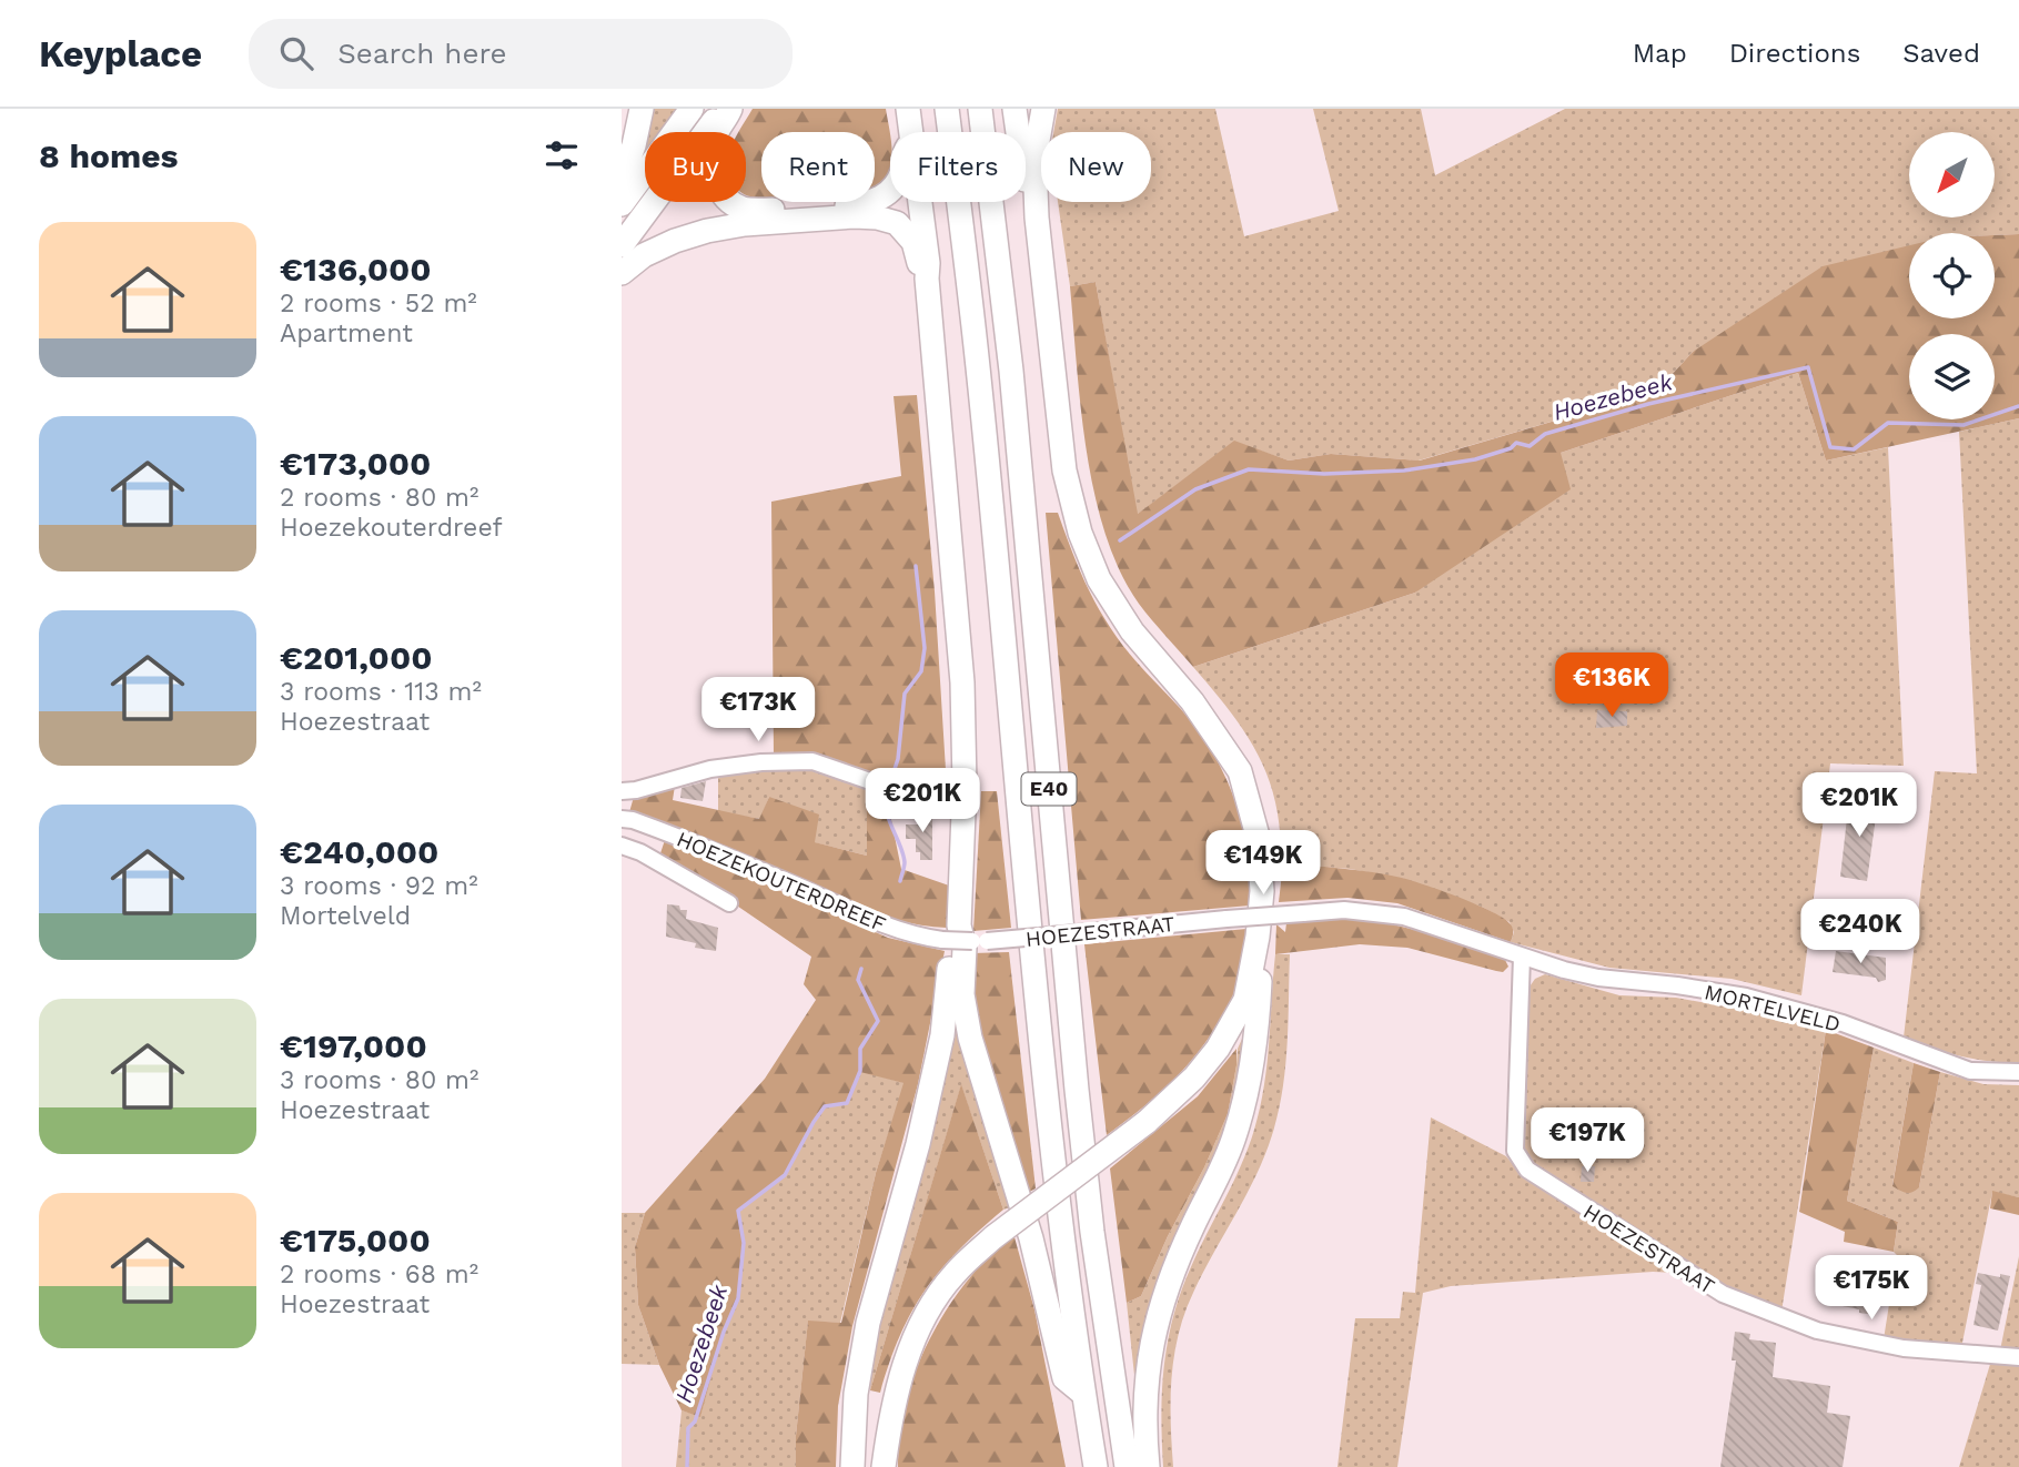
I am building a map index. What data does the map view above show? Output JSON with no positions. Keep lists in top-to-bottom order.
{
  "streets": {
    "highway": ["E40"],
    "street": ["HOEZEKOUTERDREEF", "HOEZESTRAAT", "MORTELVELD"]
  },
  "crossings": [
    ["HOEZEKOUTERDREEF", "HOEZESTRAAT"],
    ["HOEZESTRAAT", "MORTELVELD"]
  ],
  "water": ["Hoezebeek"],
  "north": "bottom left",
  "page": {
    "header": "Keyplace",
    "search": "Search here",
    "nav": ["Map", "Directions", "Saved"],
    "heading": "8 homes",
    "chip": [
      "Buy",
      "Rent",
      "Filters",
      "New"
    ],
    "list": [
      {
        "name": "€136,000",
        "note": "2 rooms · 52 m² · Apartment"
      },
      {
        "name": "€173,000",
        "note": "2 rooms · 80 m² · Hoezekouterdreef"
      },
      {
        "name": "€201,000",
        "note": "3 rooms · 113 m² · Hoezestraat"
      },
      {
        "name": "€240,000",
        "note": "3 rooms · 92 m² · Mortelveld"
      },
      {
        "name": "€197,000",
        "note": "3 rooms · 80 m² · Hoezestraat"
      },
      {
        "name": "€175,000",
        "note": "2 rooms · 68 m² · Hoezestraat"
      }
    ],
    "price": [
      "€136K",
      "€173K",
      "€201K",
      "€201K",
      "€149K",
      "€240K",
      "€197K",
      "€175K"
    ]
  }
}
